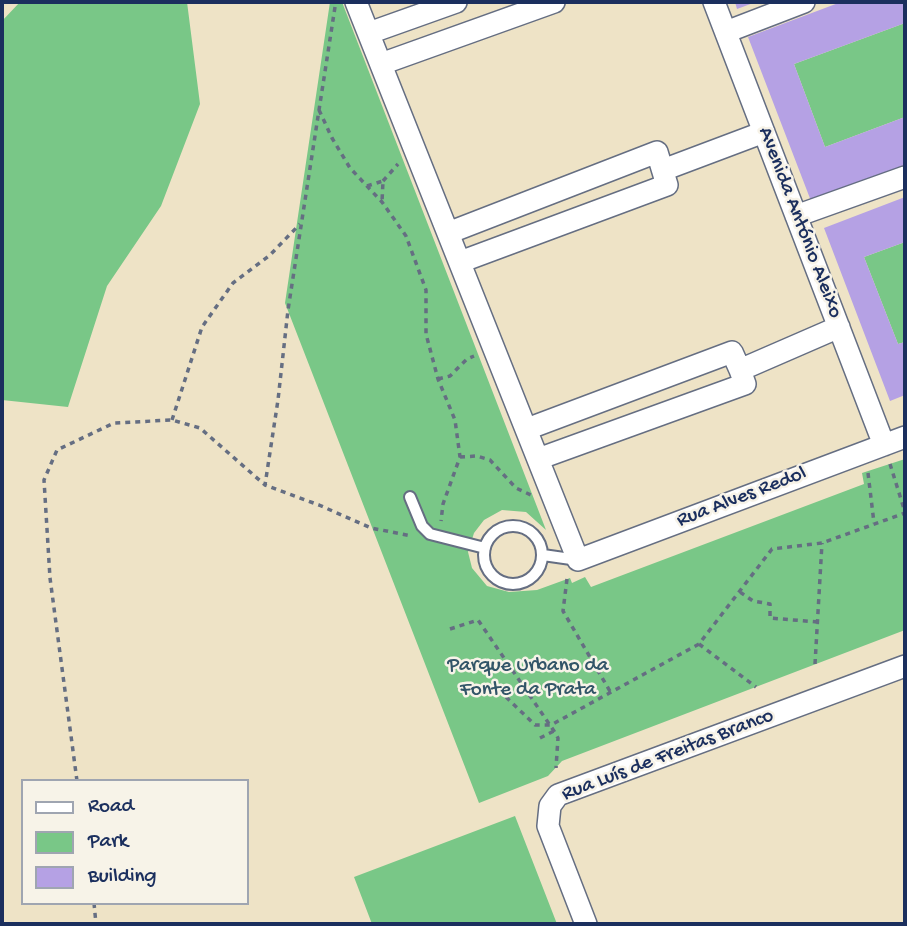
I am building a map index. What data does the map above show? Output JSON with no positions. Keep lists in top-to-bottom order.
{
  "streets": {
    "street": ["Avenida António Aleixo", "Rua Alves Redol", "Rua Luís de Freitas Branco"]
  },
  "crossings": [
    ["Avenida António Aleixo", "Rua Alves Redol"]
  ],
  "parks": ["Parque Urbano da Fonte da Prata"],
  "legend": ["Road", "Park", "Building"]
}
